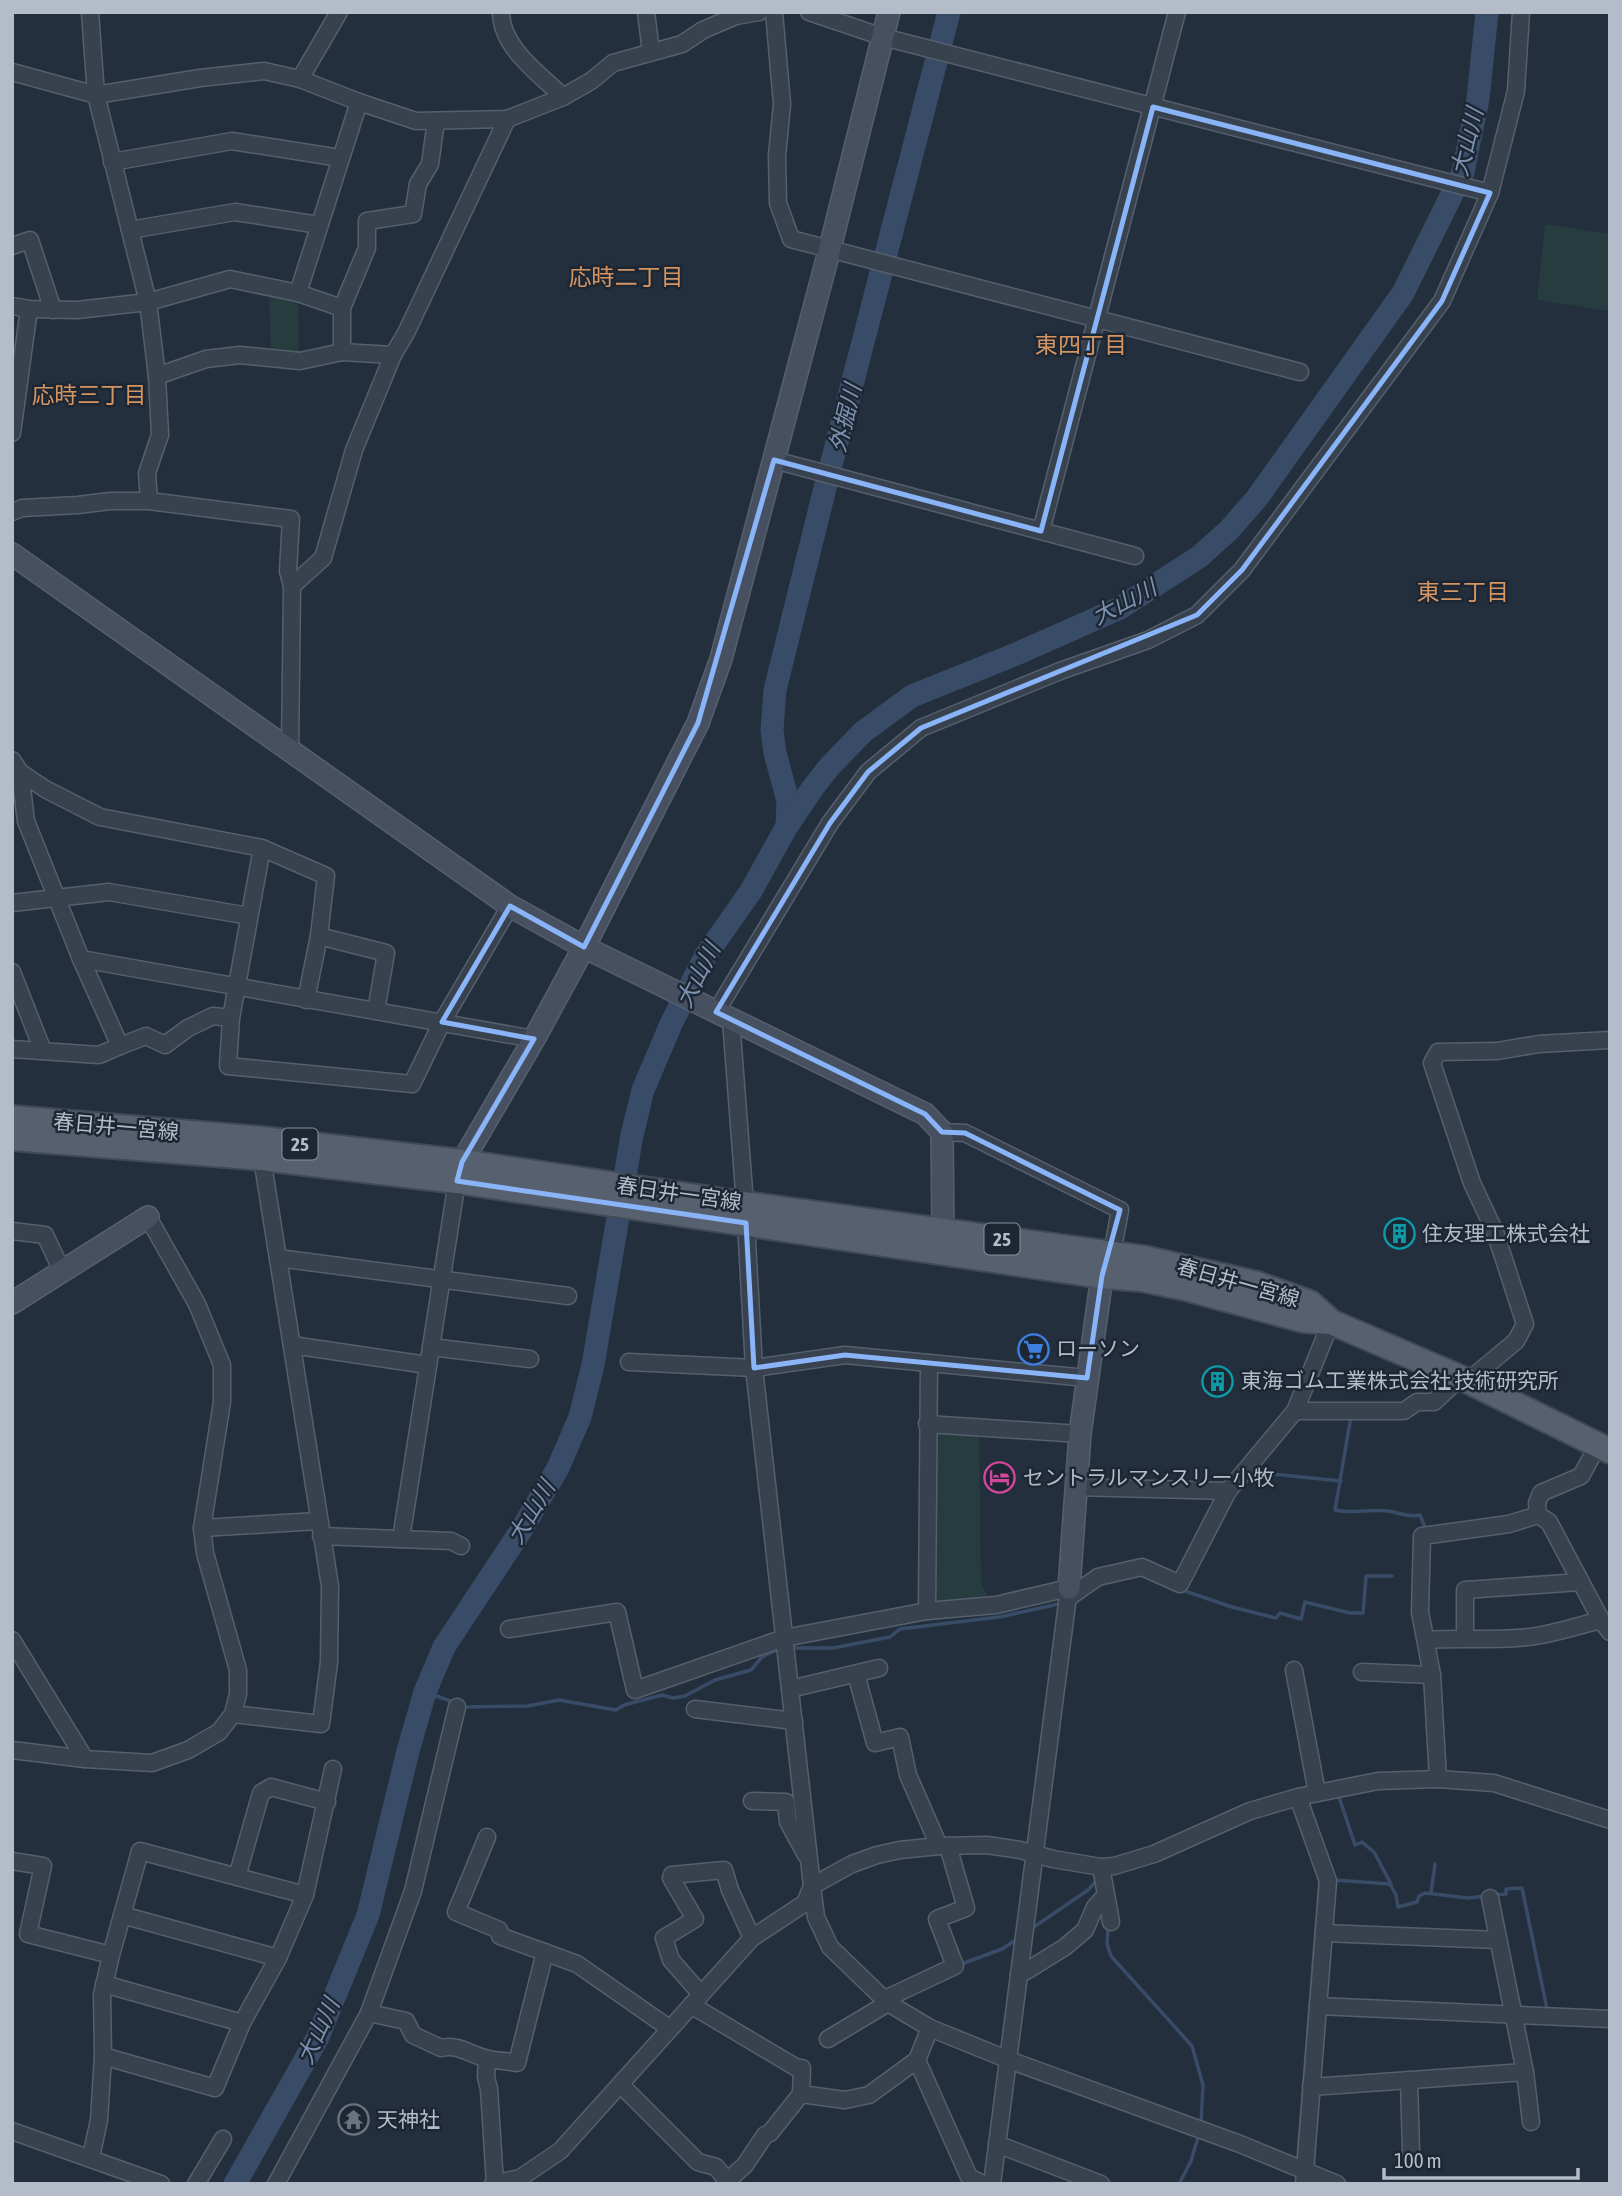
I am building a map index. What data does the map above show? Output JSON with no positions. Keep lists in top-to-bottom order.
{
  "streets": {
    "main road": ["春日井一宮線", "25"]
  },
  "districts": [
    "応時二丁目",
    "東四丁目",
    "応時三丁目",
    "東三丁目"
  ],
  "water": ["大山川", "外掘川"],
  "places": {
    "building": ["住友理工株式会社", "東海ゴム工業株式会社 技術研究所"],
    "supermarket": ["ローソン"],
    "hotel": ["セントラルマンスリー小牧"],
    "temple": ["天神社"]
  },
  "scale_bar": "100 m"
}
